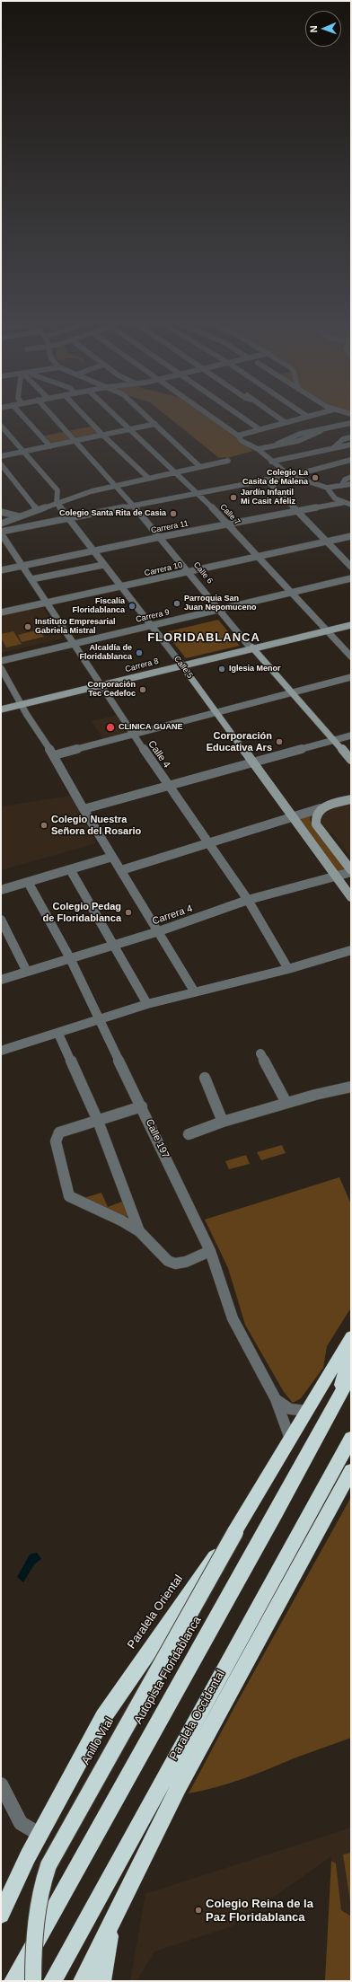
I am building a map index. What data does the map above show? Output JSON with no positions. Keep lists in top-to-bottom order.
{
  "streets": {
    "highway": [
      "Paralela Oriental",
      "Autopista Floridablanca",
      "Paralela Occidental",
      "Anillo Víal"
    ],
    "main road": ["Calle 6", "Carrera 8", "Calle 5"],
    "street": [
      "Calle 7",
      "Carrera 11",
      "Carrera 10",
      "Carrera 9",
      "Calle 4",
      "Carrera 4",
      "Calle 197"
    ]
  },
  "crossings": [
    ["Calle 7", "Carrera 11"],
    ["Calle 7", "Carrera 10"],
    ["Calle 7", "Carrera 9"],
    ["Calle 7", "Carrera 8"],
    ["Carrera 11", "Calle 6"],
    ["Carrera 11", "Calle 5"],
    ["Carrera 11", "Calle 4"],
    ["Carrera 10", "Calle 6"],
    ["Carrera 10", "Calle 5"],
    ["Carrera 10", "Calle 4"],
    ["Calle 6", "Carrera 9"],
    ["Calle 6", "Carrera 8"],
    ["Carrera 9", "Calle 5"],
    ["Carrera 9", "Calle 4"],
    ["Carrera 8", "Calle 5"],
    ["Carrera 8", "Calle 4"],
    ["Calle 5", "Carrera 4"],
    ["Calle 4", "Carrera 4"],
    ["Carrera 4", "Calle 197"],
    ["Calle 197", "Paralela Oriental"],
    ["Paralela Oriental", "Anillo Víal"]
  ],
  "districts": ["FLORIDABLANCA"],
  "places": [
    "Colegio La Casita de Malena",
    "Jardín Infantil Mi Casit Afeliz",
    "Colegio Santa Rita de Casia",
    "Parroquia San Juan Nepomuceno",
    "Fiscalía Floridablanca",
    "Instituto Empresarial Gabriela Mistral",
    "Alcaldía de Floridablanca",
    "Iglesia Menor",
    "Corporación Tec Cedefoc",
    "CLINICA GUANE",
    "Corporación Educativa Ars",
    "Colegio Nuestra Señora del Rosario",
    "Colegio Pedag de Floridablanca",
    "Colegio Reina de la Paz Floridablanca"
  ],
  "north": "left"
}
